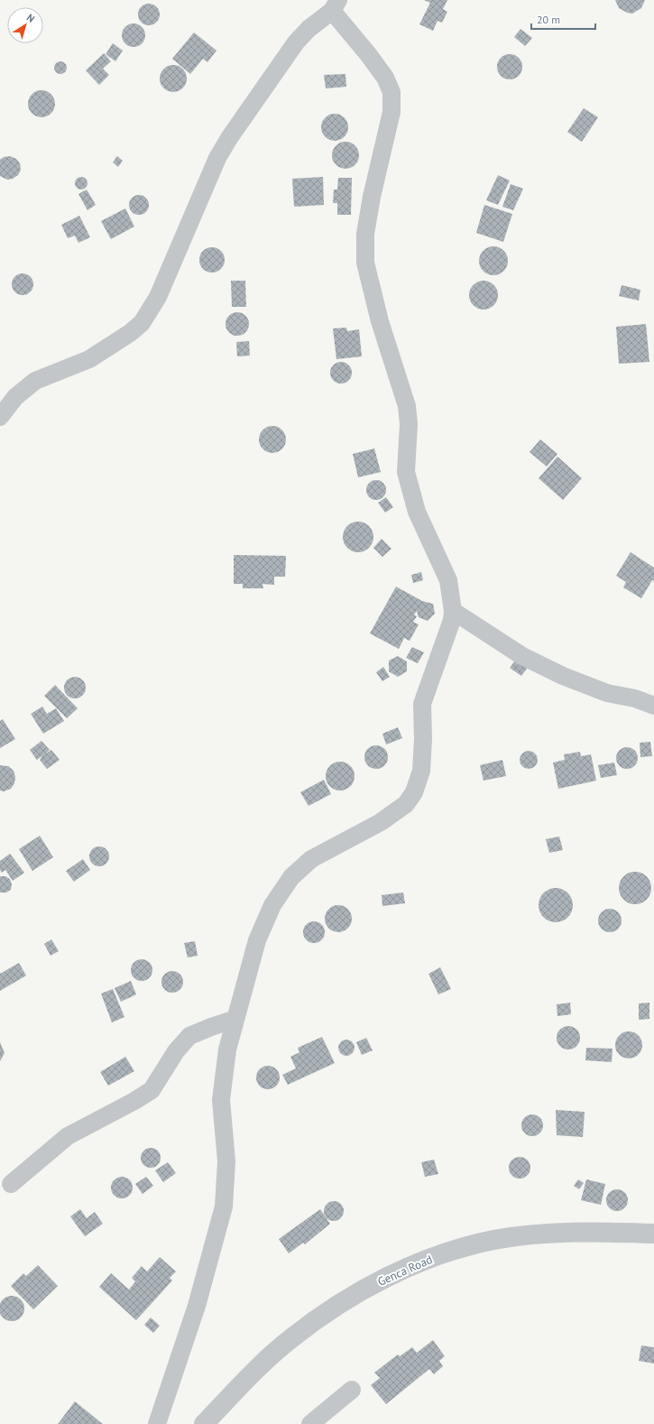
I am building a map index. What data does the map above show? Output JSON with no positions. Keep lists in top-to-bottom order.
{
  "streets": {
    "street": ["Genca Road"]
  },
  "scale_bar": "20 m",
  "north": "top right"
}
